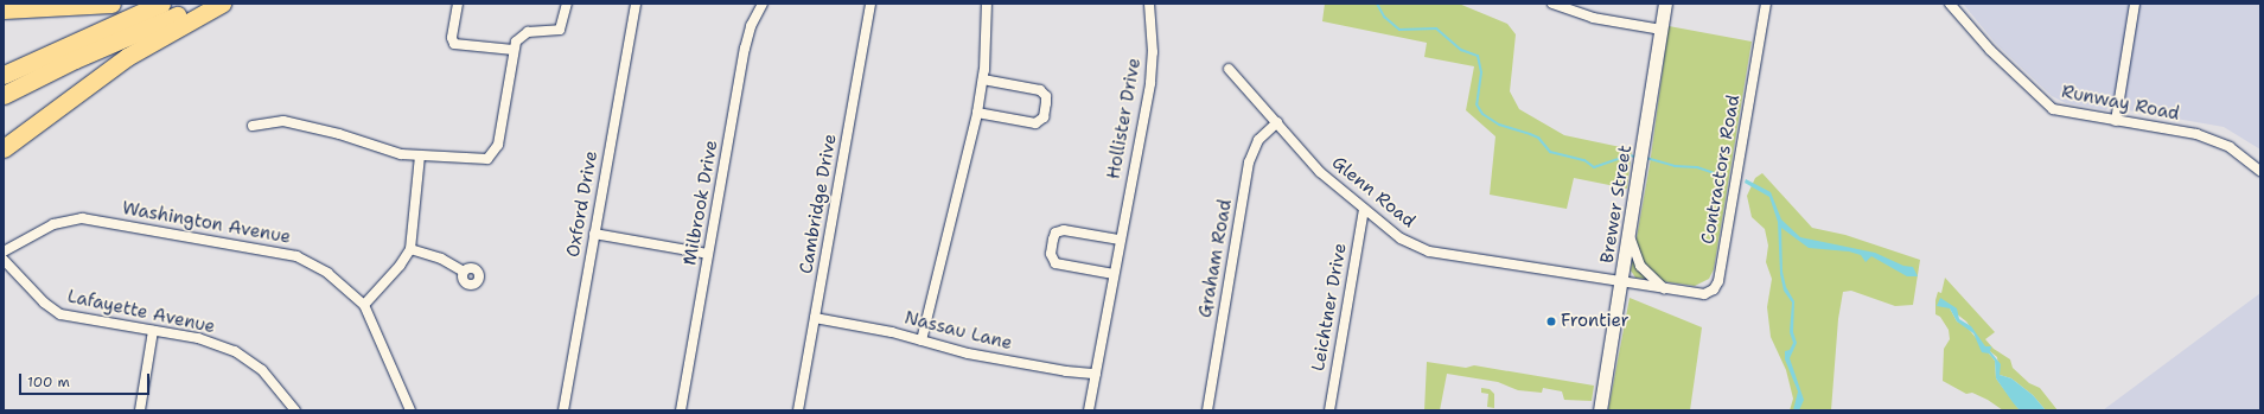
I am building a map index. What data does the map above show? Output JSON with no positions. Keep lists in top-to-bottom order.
{
  "streets": {
    "main road": ["Brewer Street"],
    "street": [
      "Runway Road",
      "Hollister Drive",
      "Contractors Road",
      "Glenn Road",
      "Milbrook Drive",
      "Oxford Drive",
      "Cambridge Drive",
      "Washington Avenue",
      "Graham Road",
      "Leichtner Drive",
      "Lafayette Avenue",
      "Nassau Lane"
    ]
  },
  "crossings": [
    ["Hollister Drive", "Nassau Lane"],
    ["Contractors Road", "Glenn Road"],
    ["Contractors Road", "Brewer Street"],
    ["Glenn Road", "Brewer Street"],
    ["Glenn Road", "Graham Road"],
    ["Glenn Road", "Leichtner Drive"],
    ["Cambridge Drive", "Nassau Lane"]
  ],
  "places": ["Frontier"],
  "scale_bar": "100 m"
}
